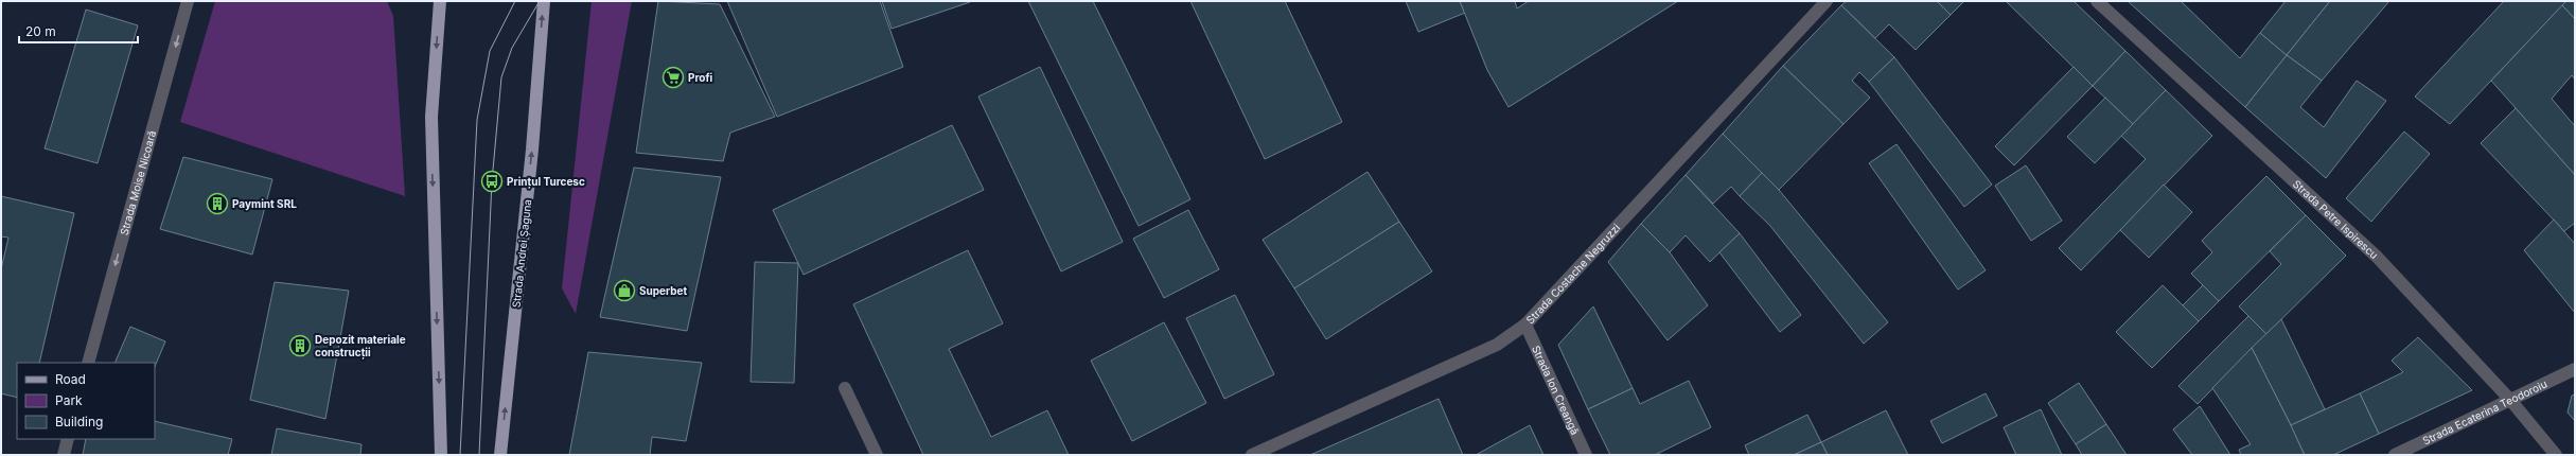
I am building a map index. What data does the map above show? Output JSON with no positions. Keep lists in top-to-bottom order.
{
  "streets": {
    "main road": ["Strada Andrei Șaguna"],
    "street": [
      "Strada Moise Nicoară",
      "Strada Petre Ispirescu",
      "Strada Costache Negruzzi",
      "Strada Ion Creangă",
      "Strada Ecaterina Teodoroiu"
    ]
  },
  "crossings": [
    ["Strada Petre Ispirescu", "Strada Ecaterina Teodoroiu"],
    ["Strada Costache Negruzzi", "Strada Ion Creangă"]
  ],
  "one_way": ["Strada Moise Nicoară"],
  "places": {
    "supermarket": ["Profi"],
    "bus stop": ["Prințul Turcesc"],
    "building": ["Paymint SRL", "Depozit materiale construcții"],
    "shop": ["Superbet"]
  },
  "legend": ["Road", "Park", "Building"],
  "scale_bar": "20 m"
}
